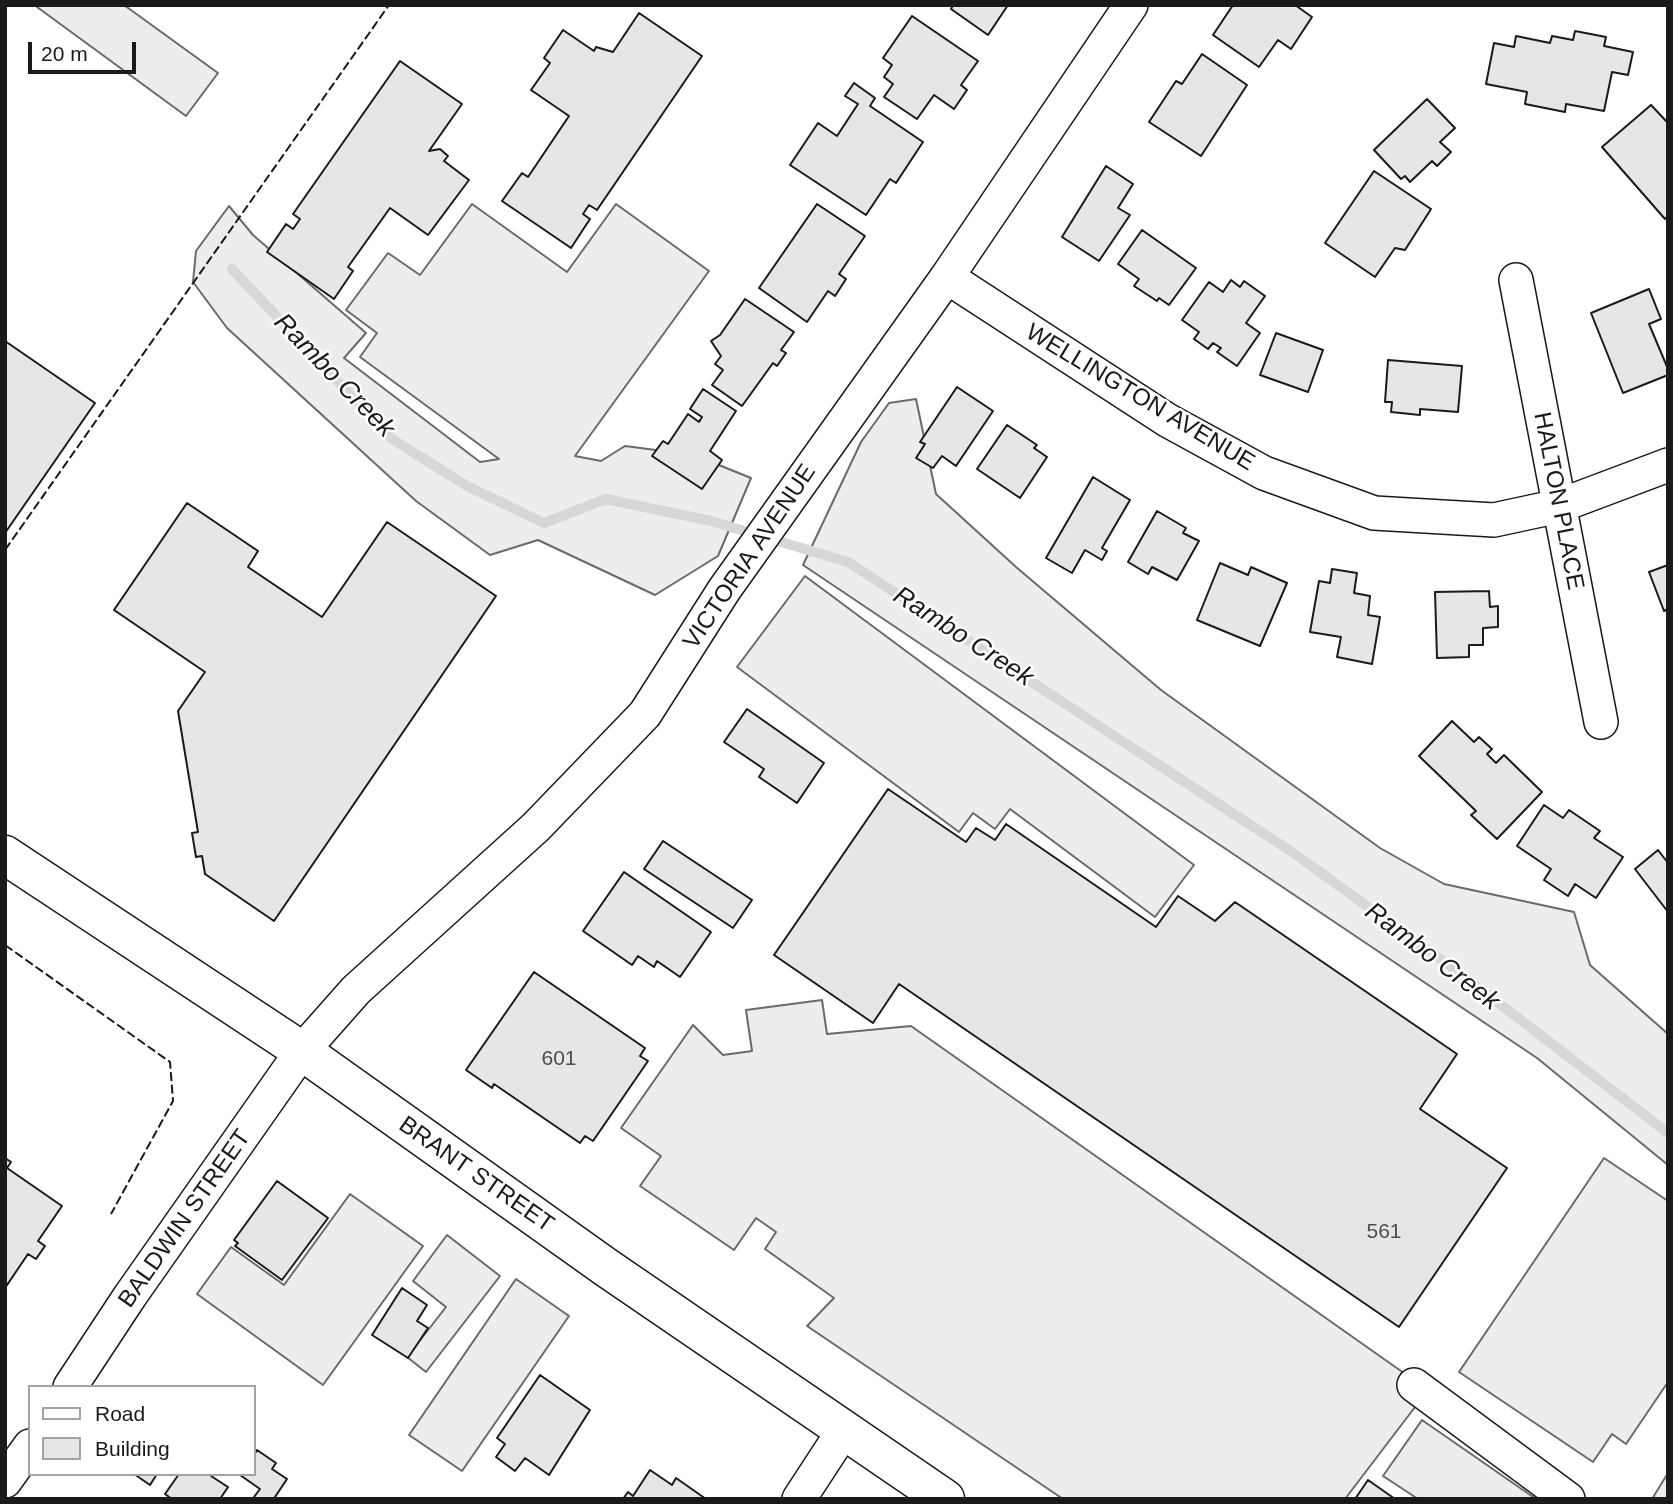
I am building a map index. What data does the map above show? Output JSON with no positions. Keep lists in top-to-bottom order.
{
  "streets": {
    "main road": ["BRANT STREET"],
    "street": [
      "WELLINGTON AVENUE",
      "HALTON PLACE",
      "VICTORIA AVENUE",
      "BALDWIN STREET"
    ]
  },
  "crossings": [
    ["WELLINGTON AVENUE", "HALTON PLACE"],
    ["WELLINGTON AVENUE", "VICTORIA AVENUE"],
    ["VICTORIA AVENUE", "BRANT STREET"],
    ["VICTORIA AVENUE", "BALDWIN STREET"],
    ["BRANT STREET", "BALDWIN STREET"]
  ],
  "water": ["Rambo Creek"],
  "house_numbers": ["601", "561"],
  "legend": ["Road", "Building"],
  "scale_bar": "20 m"
}
